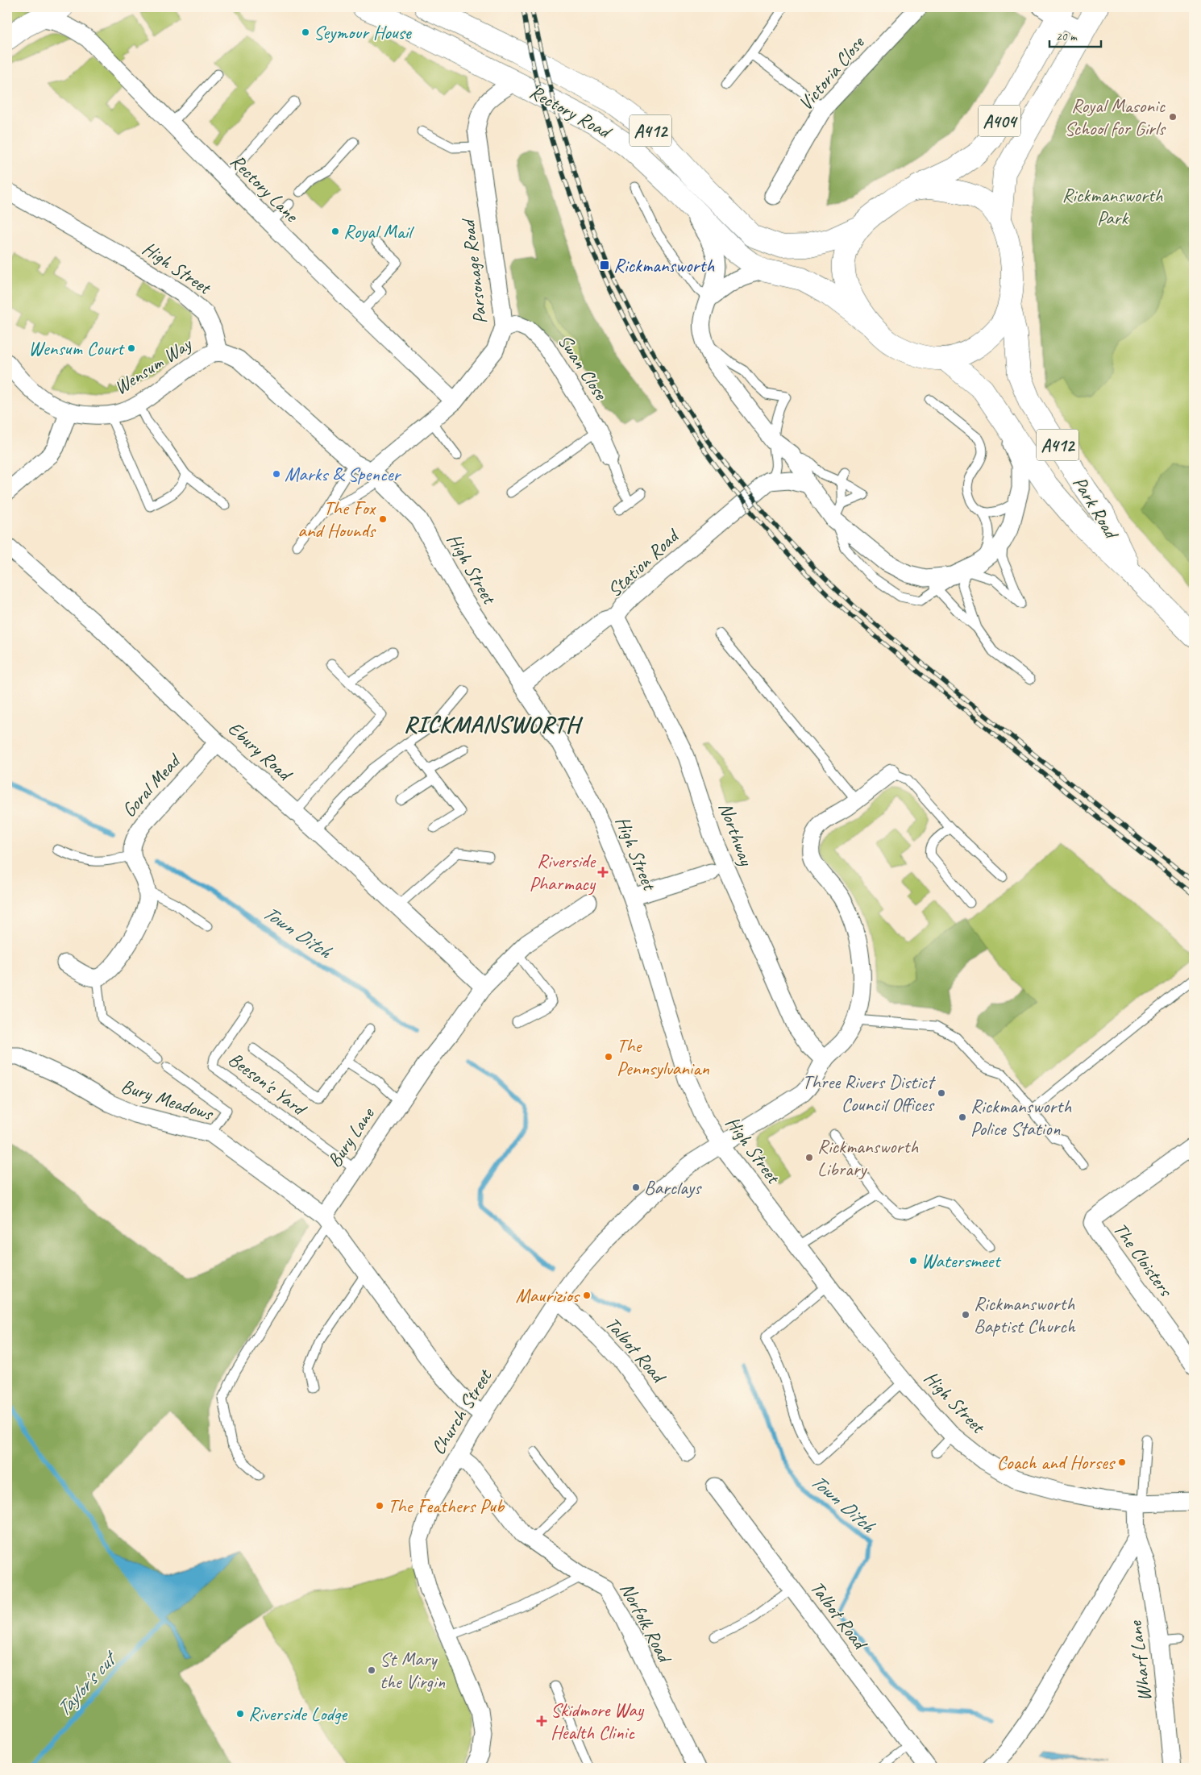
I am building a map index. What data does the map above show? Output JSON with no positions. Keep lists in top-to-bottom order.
{
  "streets": {
    "main road": [
      "Rectory Road",
      "A404",
      "A412",
      "Park Road"
    ],
    "street": [
      "Victoria Close",
      "Rectory Lane",
      "High Street",
      "Parsonage Road",
      "Wensum Way",
      "Swan Close",
      "Station Road",
      "Ebury Road",
      "Goral Mead",
      "Northway",
      "Bury Meadows",
      "Bury Lane",
      "The Cloisters",
      "Talbot Road",
      "Church Street",
      "Norfolk Road",
      "Wharf Lane"
    ],
    "lane": ["Beeson's Yard"]
  },
  "crossings": [
    ["Rectory Road", "Parsonage Road"],
    ["Rectory Lane", "Parsonage Road"],
    ["High Street", "Parsonage Road"],
    ["High Street", "Wensum Way"],
    ["High Street", "Station Road"],
    ["High Street", "Church Street"],
    ["High Street", "Wharf Lane"],
    ["Parsonage Road", "Swan Close"],
    ["Station Road", "Northway"],
    ["Ebury Road", "Goral Mead"],
    ["Ebury Road", "Bury Lane"],
    ["Beeson's Yard", "Bury Lane"],
    ["Bury Meadows", "Bury Lane"],
    ["Talbot Road", "Church Street"],
    ["Church Street", "Norfolk Road"]
  ],
  "districts": ["RICKMANSWORTH"],
  "water": ["Town Ditch", "Taylor's cut"],
  "parks": ["Rickmansworth Park"],
  "places": {
    "other": [
      "Seymour House",
      "Royal Masonic School for Girls",
      "Royal Mail",
      "Wensum Court",
      "Marks & Spencer",
      "The Fox and Hounds",
      "The Pennsylvanian",
      "Three Rivers Distict Council Offices",
      "Rickmansworth Police Station",
      "Rickmansworth Library",
      "Barclays",
      "Watersmeet",
      "Maurizios",
      "Rickmansworth Baptist Church",
      "Coach and Horses",
      "The Feathers Pub",
      "St Mary the Virgin",
      "Riverside Lodge"
    ],
    "transit": ["Rickmansworth"],
    "health": ["Riverside Pharmacy", "Skidmore Way Health Clinic"]
  },
  "scale_bar": "20 m"
}
